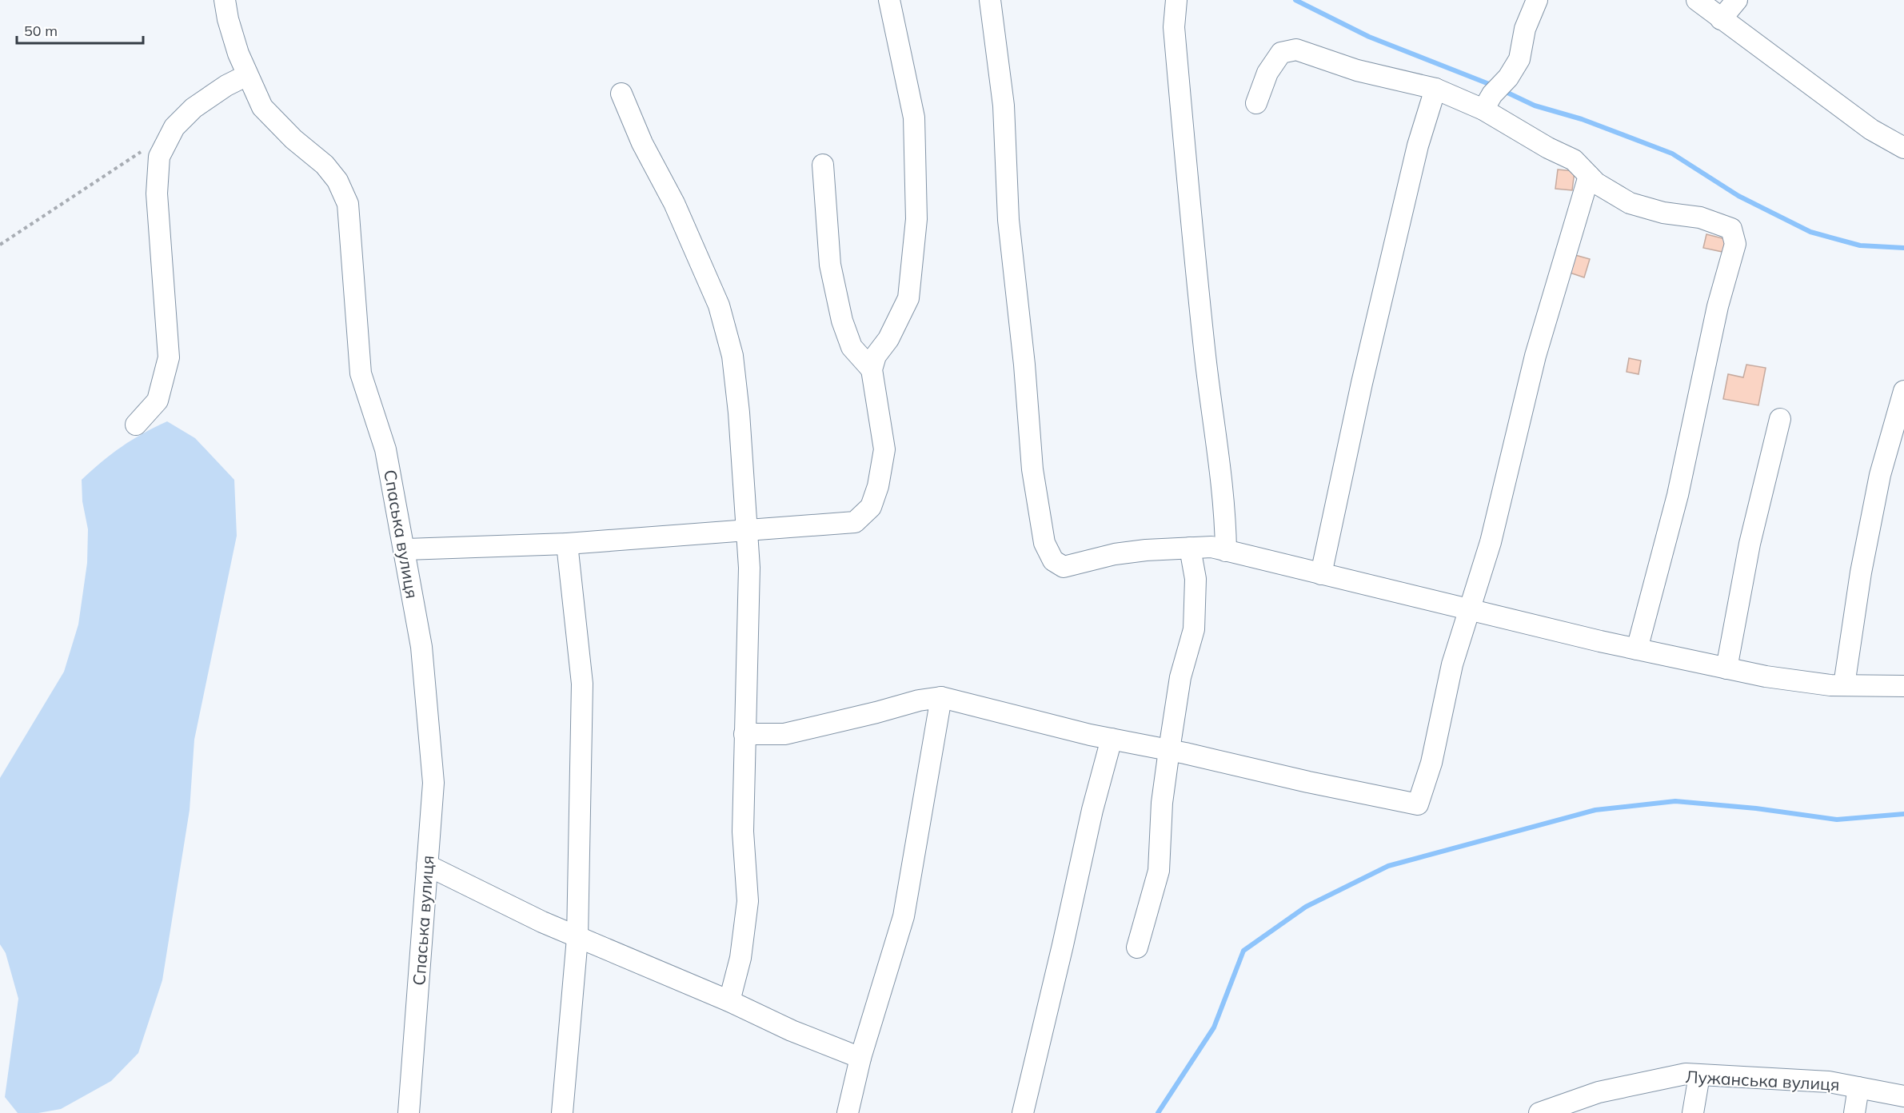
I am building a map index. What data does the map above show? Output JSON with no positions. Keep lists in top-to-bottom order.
{
  "streets": {
    "street": ["Спаська вулиця", "Лужанська вулиця"]
  },
  "scale_bar": "50 m"
}
